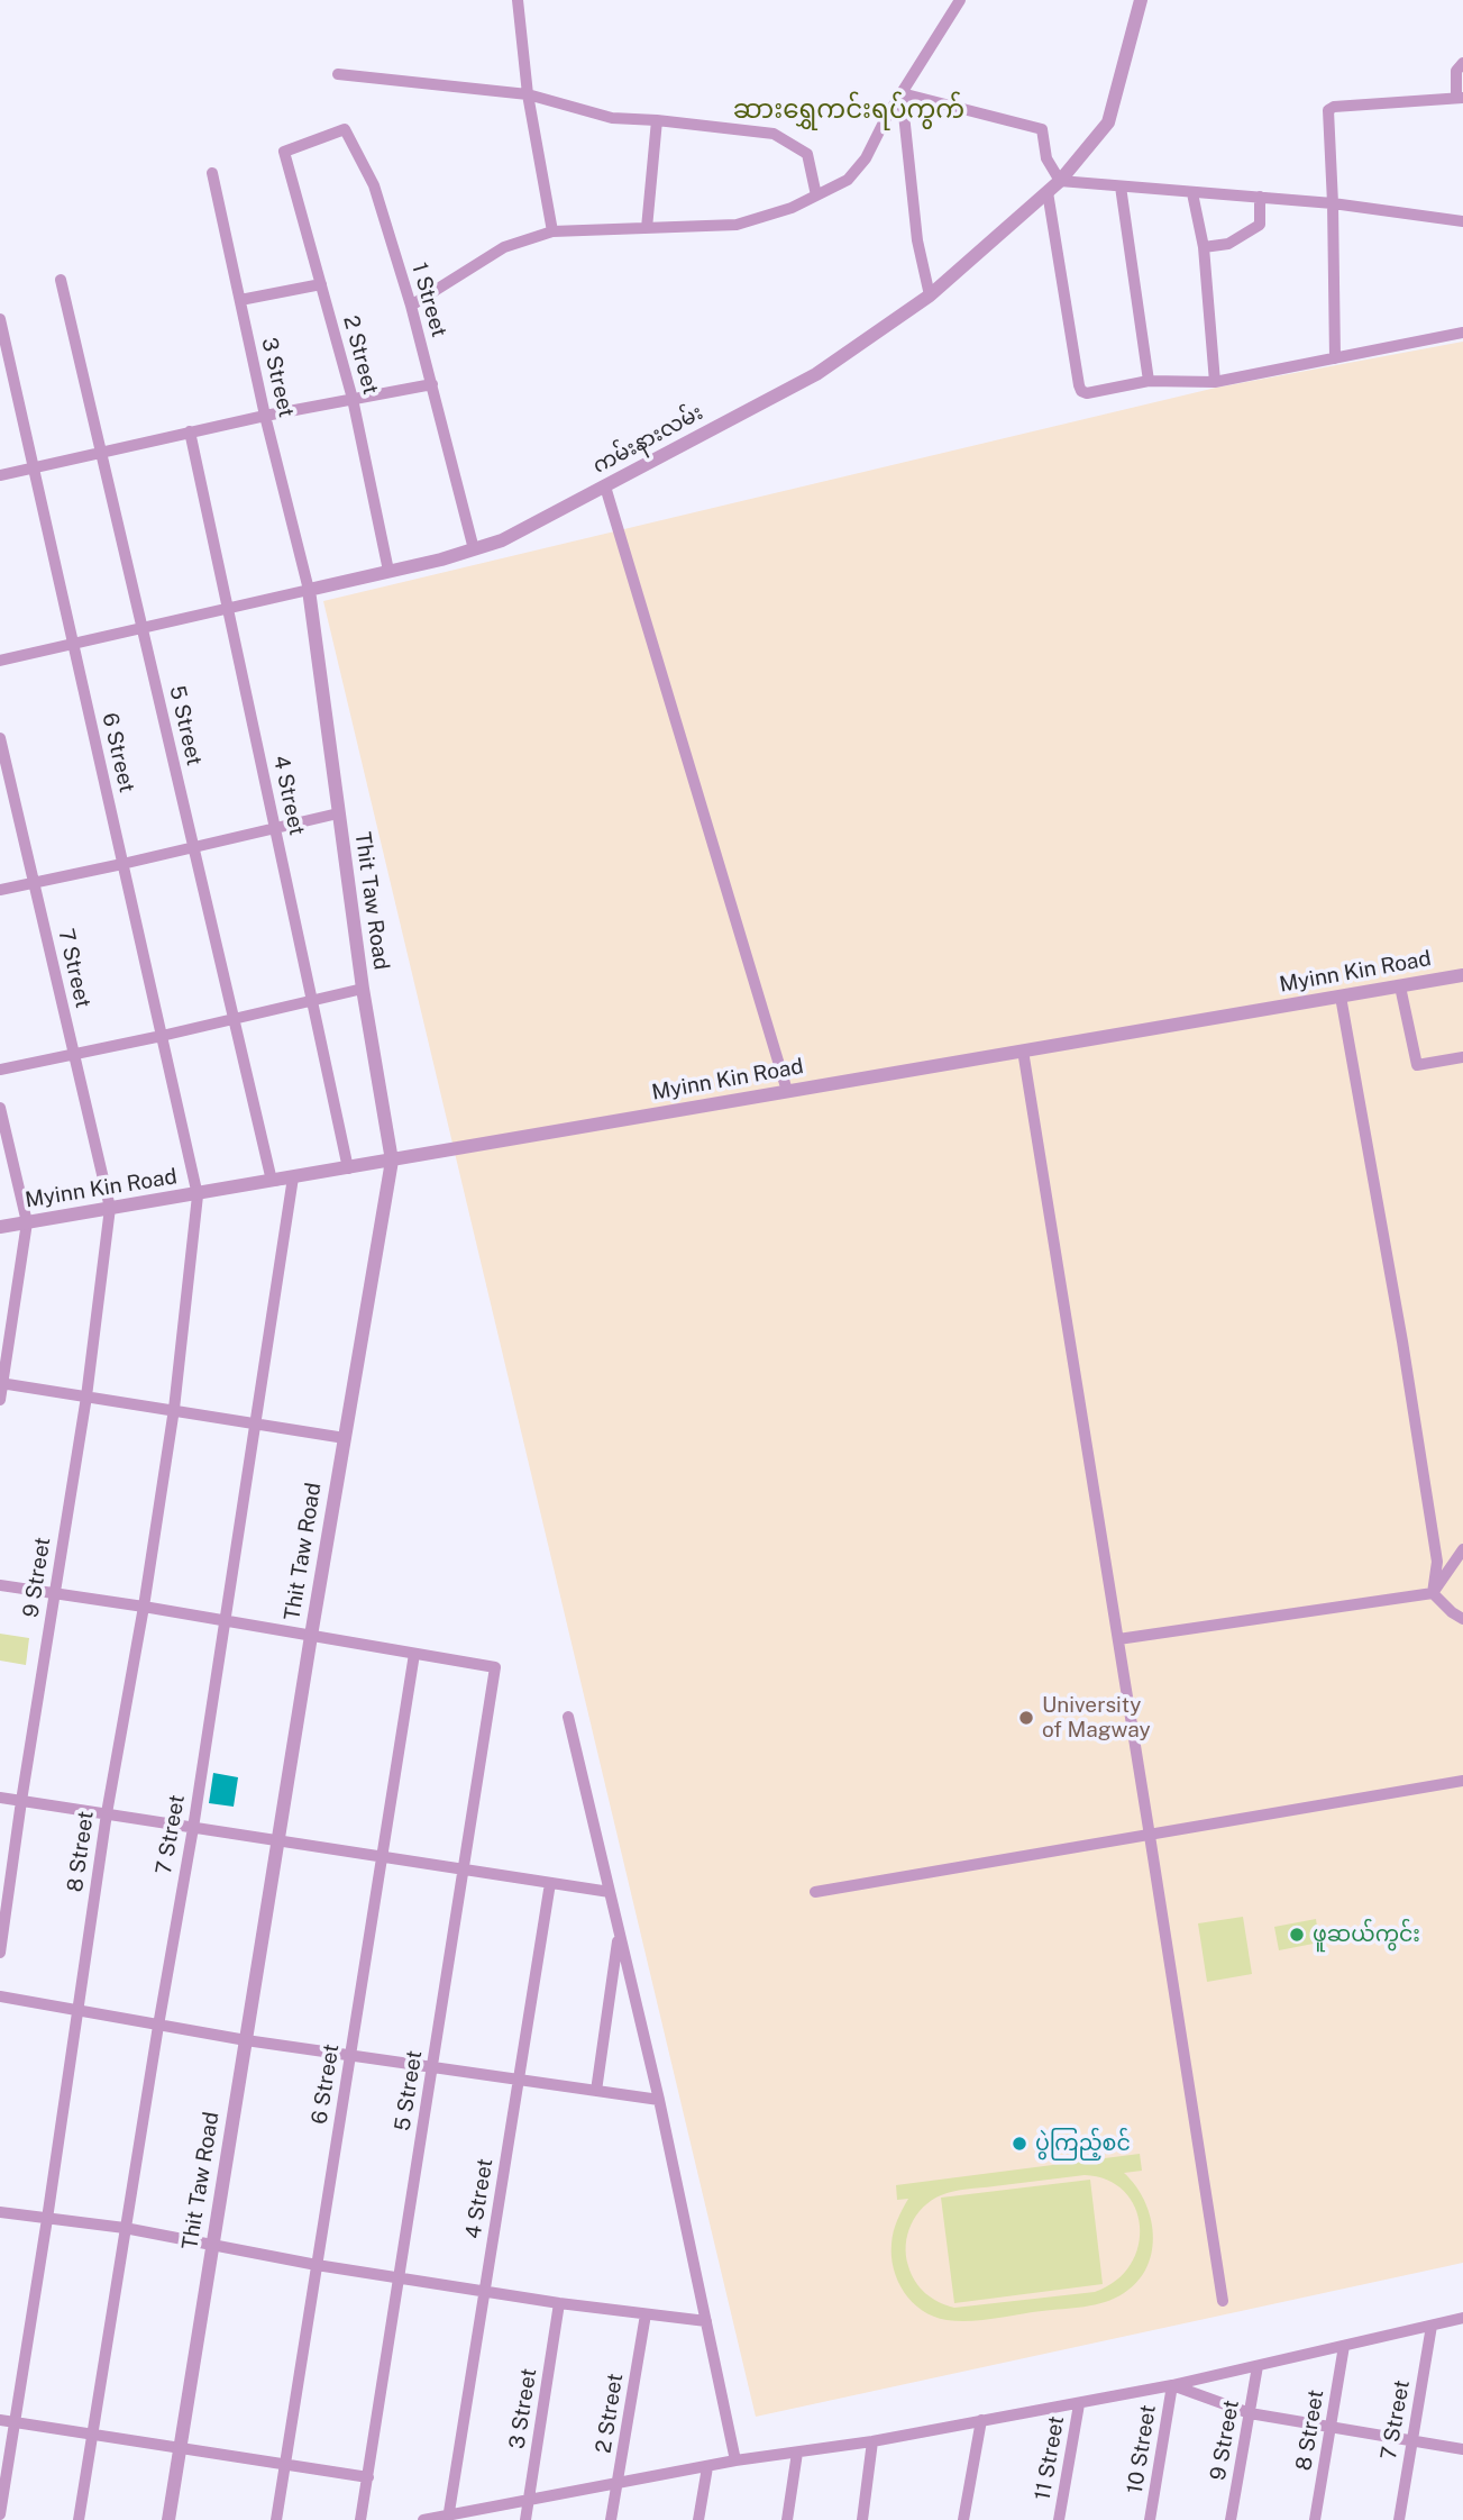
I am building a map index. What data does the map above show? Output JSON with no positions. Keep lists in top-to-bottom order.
{
  "streets": {
    "street": [
      "1 Street",
      "2 Street",
      "3 Street",
      "ကမ်းနားလမ်း",
      "5 Street",
      "6 Street",
      "4 Street",
      "Thit Taw Road",
      "7 Street",
      "Myinn Kin Road",
      "9 Street",
      "8 Street",
      "10 Street",
      "11 Street"
    ]
  },
  "crossings": [
    ["1 Street", "2 Street"],
    ["1 Street", "ကမ်းနားလမ်း"],
    ["2 Street", "ကမ်းနားလမ်း"],
    ["3 Street", "ကမ်းနားလမ်း"],
    ["3 Street", "Thit Taw Road"],
    ["ကမ်းနားလမ်း", "5 Street"],
    ["ကမ်းနားလမ်း", "6 Street"],
    ["ကမ်းနားလမ်း", "4 Street"],
    ["ကမ်းနားလမ်း", "Thit Taw Road"],
    ["5 Street", "6 Street"],
    ["5 Street", "Myinn Kin Road"],
    ["6 Street", "Myinn Kin Road"],
    ["6 Street", "8 Street"],
    ["4 Street", "Myinn Kin Road"],
    ["Thit Taw Road", "Myinn Kin Road"],
    ["7 Street", "Myinn Kin Road"],
    ["7 Street", "9 Street"],
    ["Myinn Kin Road", "9 Street"],
    ["Myinn Kin Road", "8 Street"]
  ],
  "districts": ["ဆားရွှေကင်းရပ်ကွက်"],
  "places": ["University of Magway", "ဖူဆယ်ကွင်း", "ပွဲကြည့်စင်"]
}
